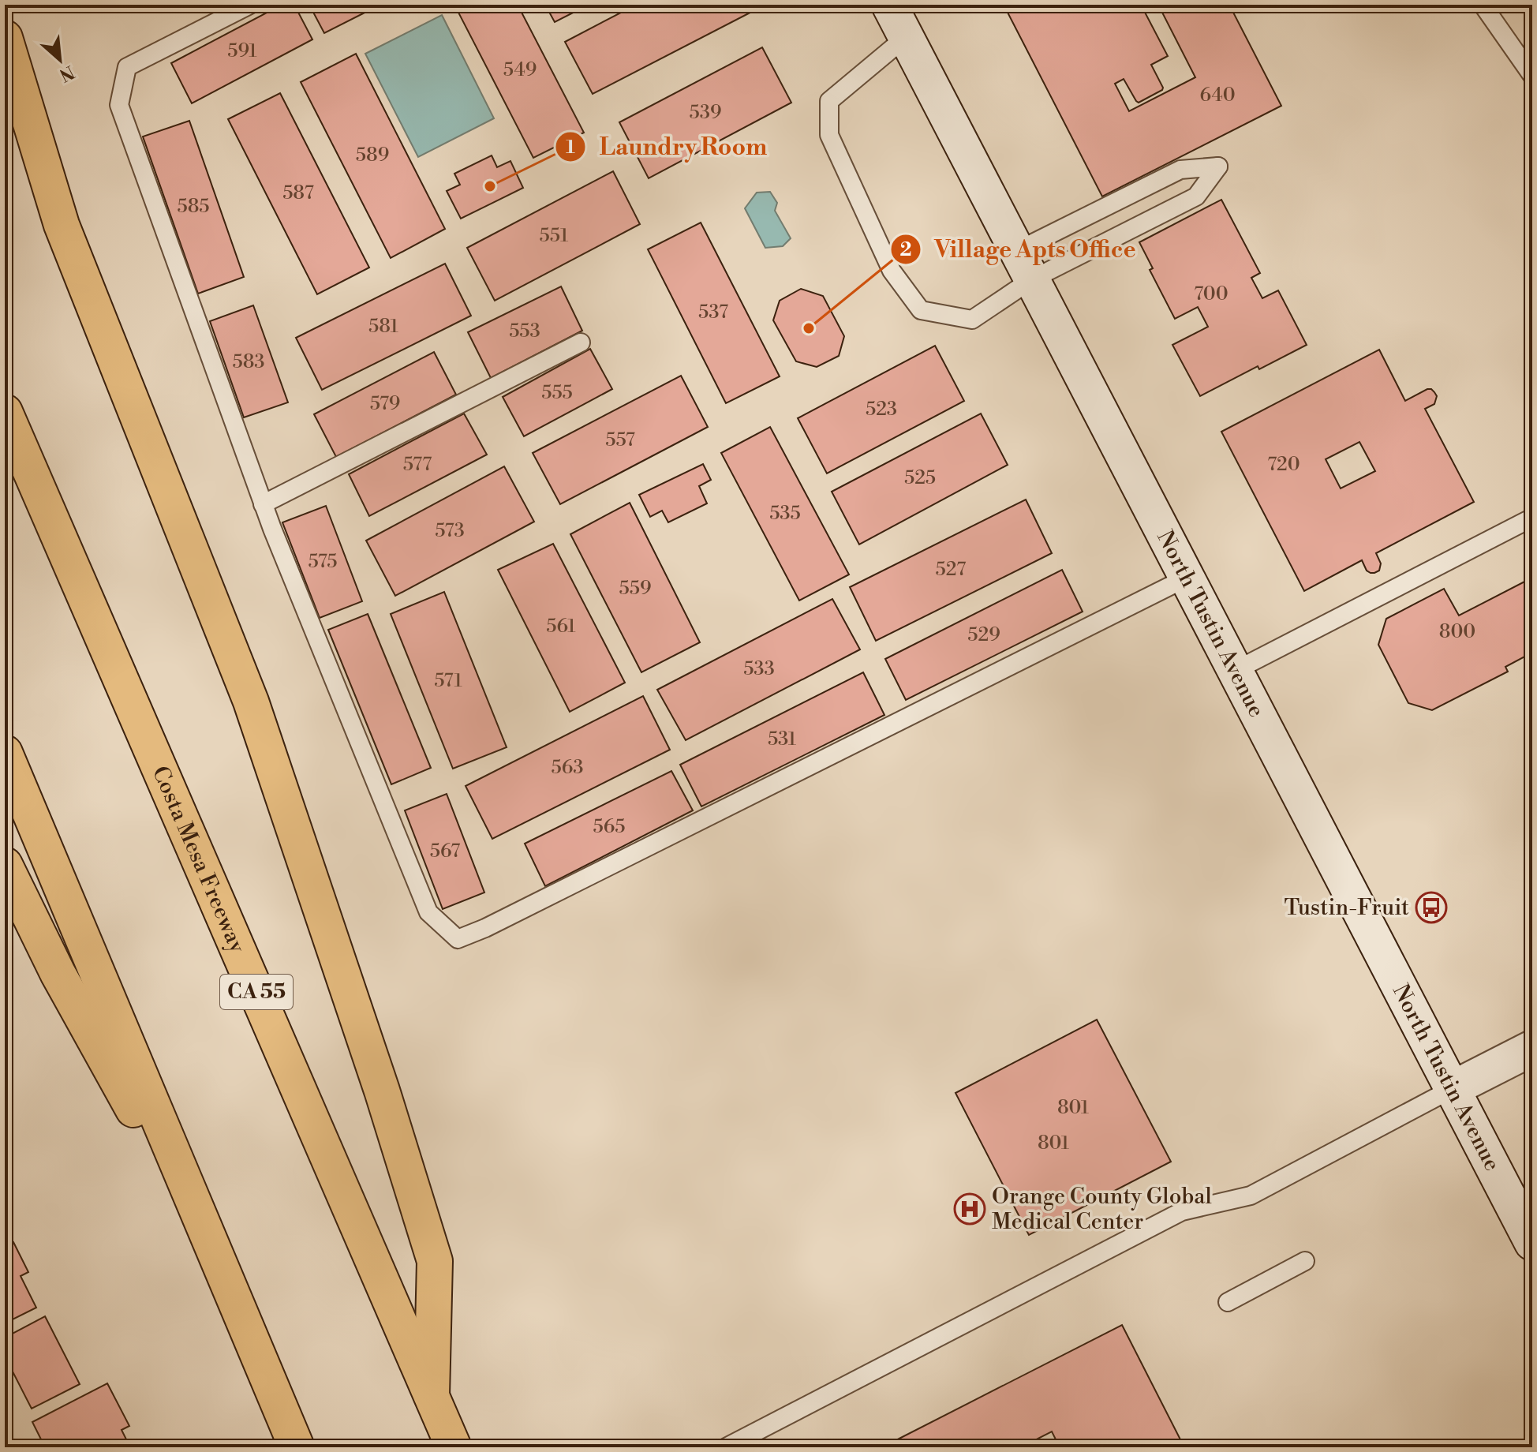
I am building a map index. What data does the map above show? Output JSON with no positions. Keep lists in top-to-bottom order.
{
  "streets": {
    "highway": ["Costa Mesa Freeway", "CA 55"],
    "main road": ["North Tustin Avenue"]
  },
  "places": {
    "other": ["Laundry Room", "Village Apts Office"],
    "bus stop": ["Tustin-Fruit"],
    "hospital": ["Orange County Global Medical Center"]
  },
  "house_numbers": [
    "591",
    "549",
    "640",
    "539",
    "589",
    "587",
    "585",
    "551",
    "700",
    "537",
    "581",
    "553",
    "583",
    "555",
    "579",
    "523",
    "557",
    "577",
    "720",
    "525",
    "535",
    "573",
    "575",
    "527",
    "559",
    "561",
    "800",
    "529",
    "533",
    "571",
    "531",
    "563",
    "565",
    "567",
    "801",
    "801"
  ],
  "north": "bottom right"
}
